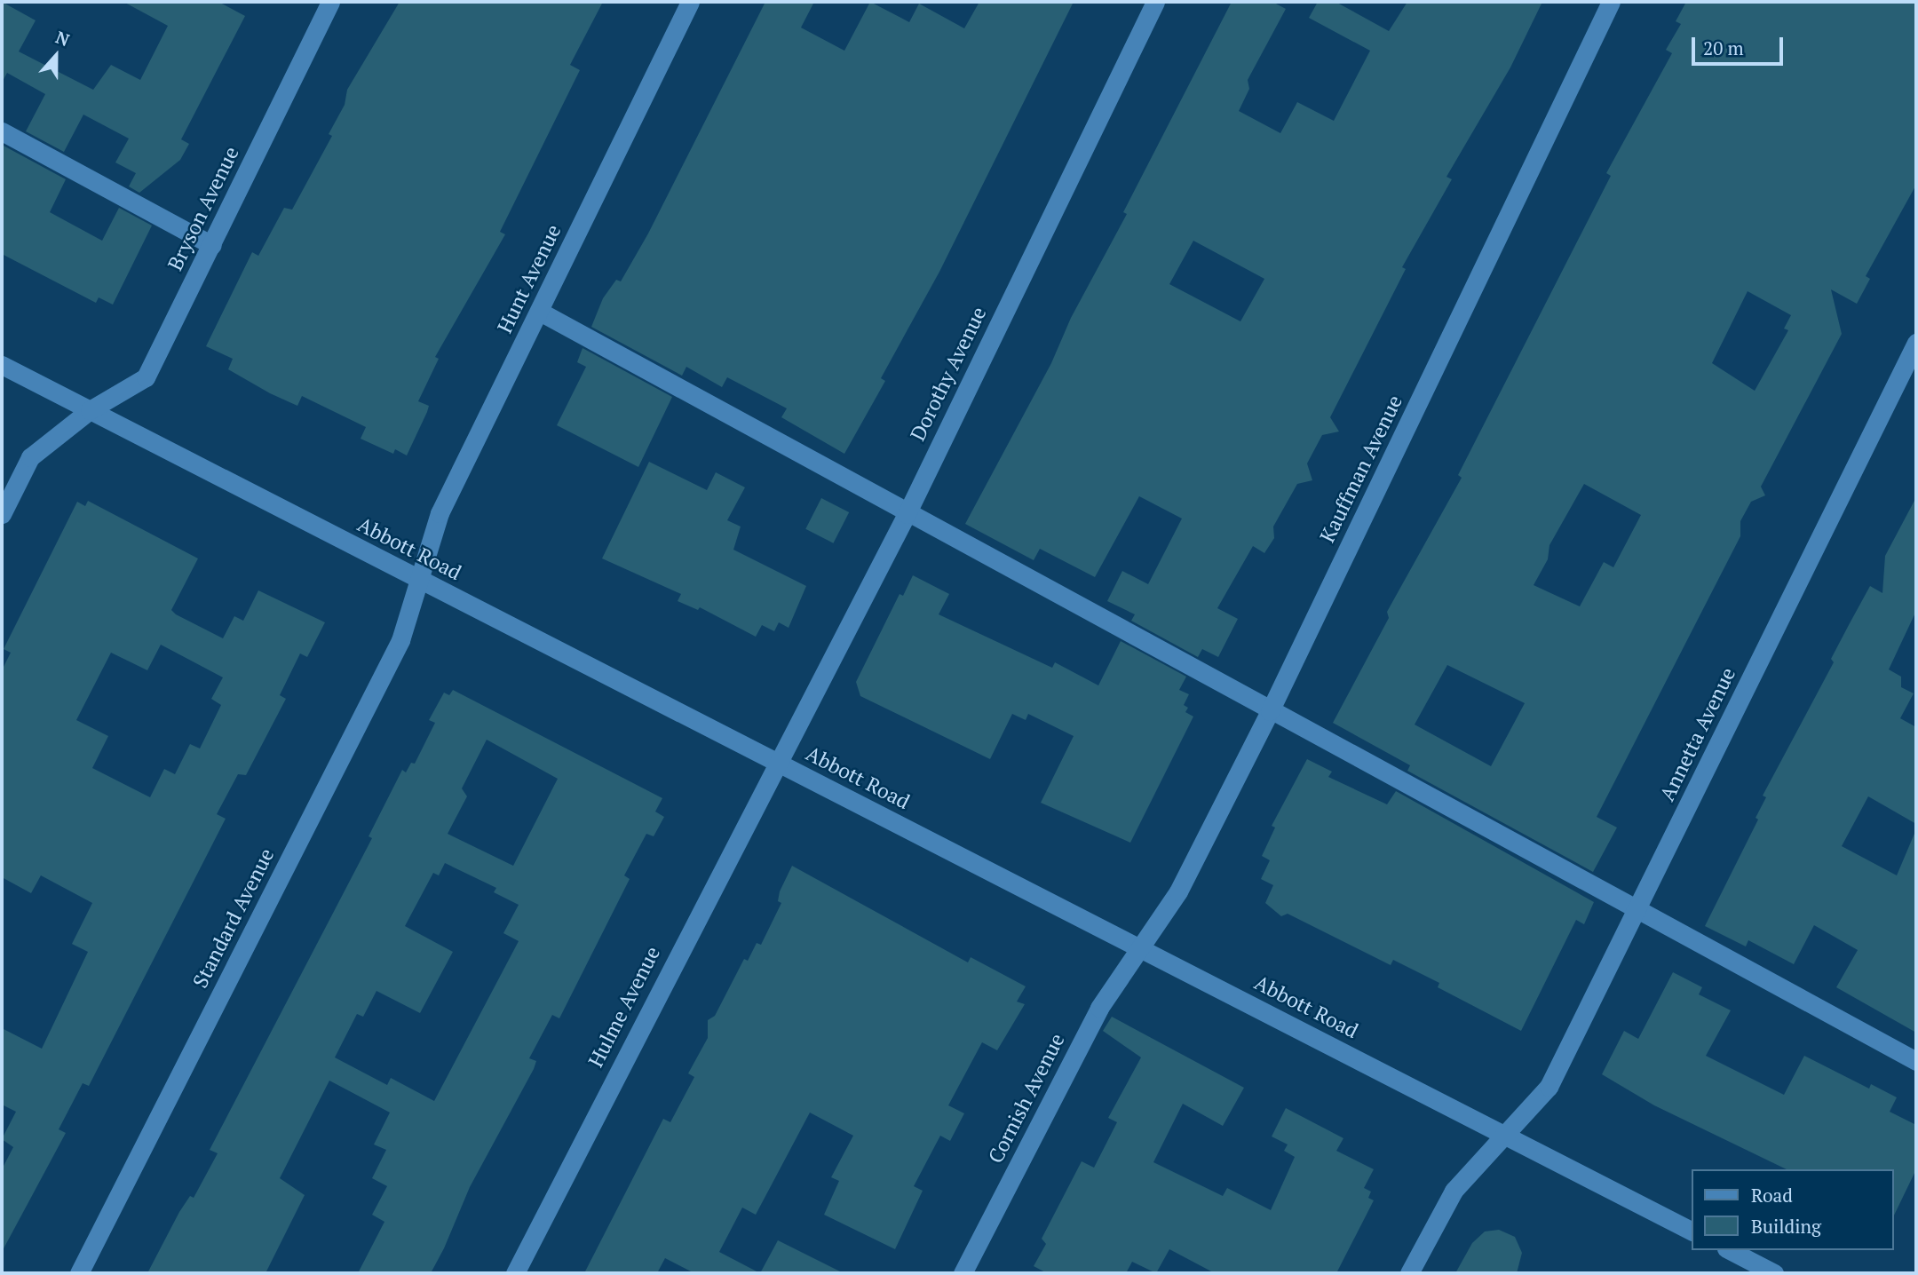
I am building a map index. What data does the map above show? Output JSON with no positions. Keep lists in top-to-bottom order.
{
  "streets": {
    "street": [
      "Bryson Avenue",
      "Hunt Avenue",
      "Dorothy Avenue",
      "Kauffman Avenue",
      "Abbott Road",
      "Annetta Avenue",
      "Standard Avenue",
      "Hulme Avenue",
      "Cornish Avenue"
    ]
  },
  "crossings": [
    ["Bryson Avenue", "Abbott Road"],
    ["Hunt Avenue", "Abbott Road"],
    ["Hunt Avenue", "Standard Avenue"],
    ["Dorothy Avenue", "Abbott Road"],
    ["Dorothy Avenue", "Hulme Avenue"],
    ["Kauffman Avenue", "Abbott Road"],
    ["Kauffman Avenue", "Cornish Avenue"],
    ["Abbott Road", "Annetta Avenue"],
    ["Abbott Road", "Standard Avenue"],
    ["Abbott Road", "Hulme Avenue"],
    ["Abbott Road", "Cornish Avenue"]
  ],
  "legend": ["Road", "Building"],
  "scale_bar": "20 m",
  "north": "top"
}
